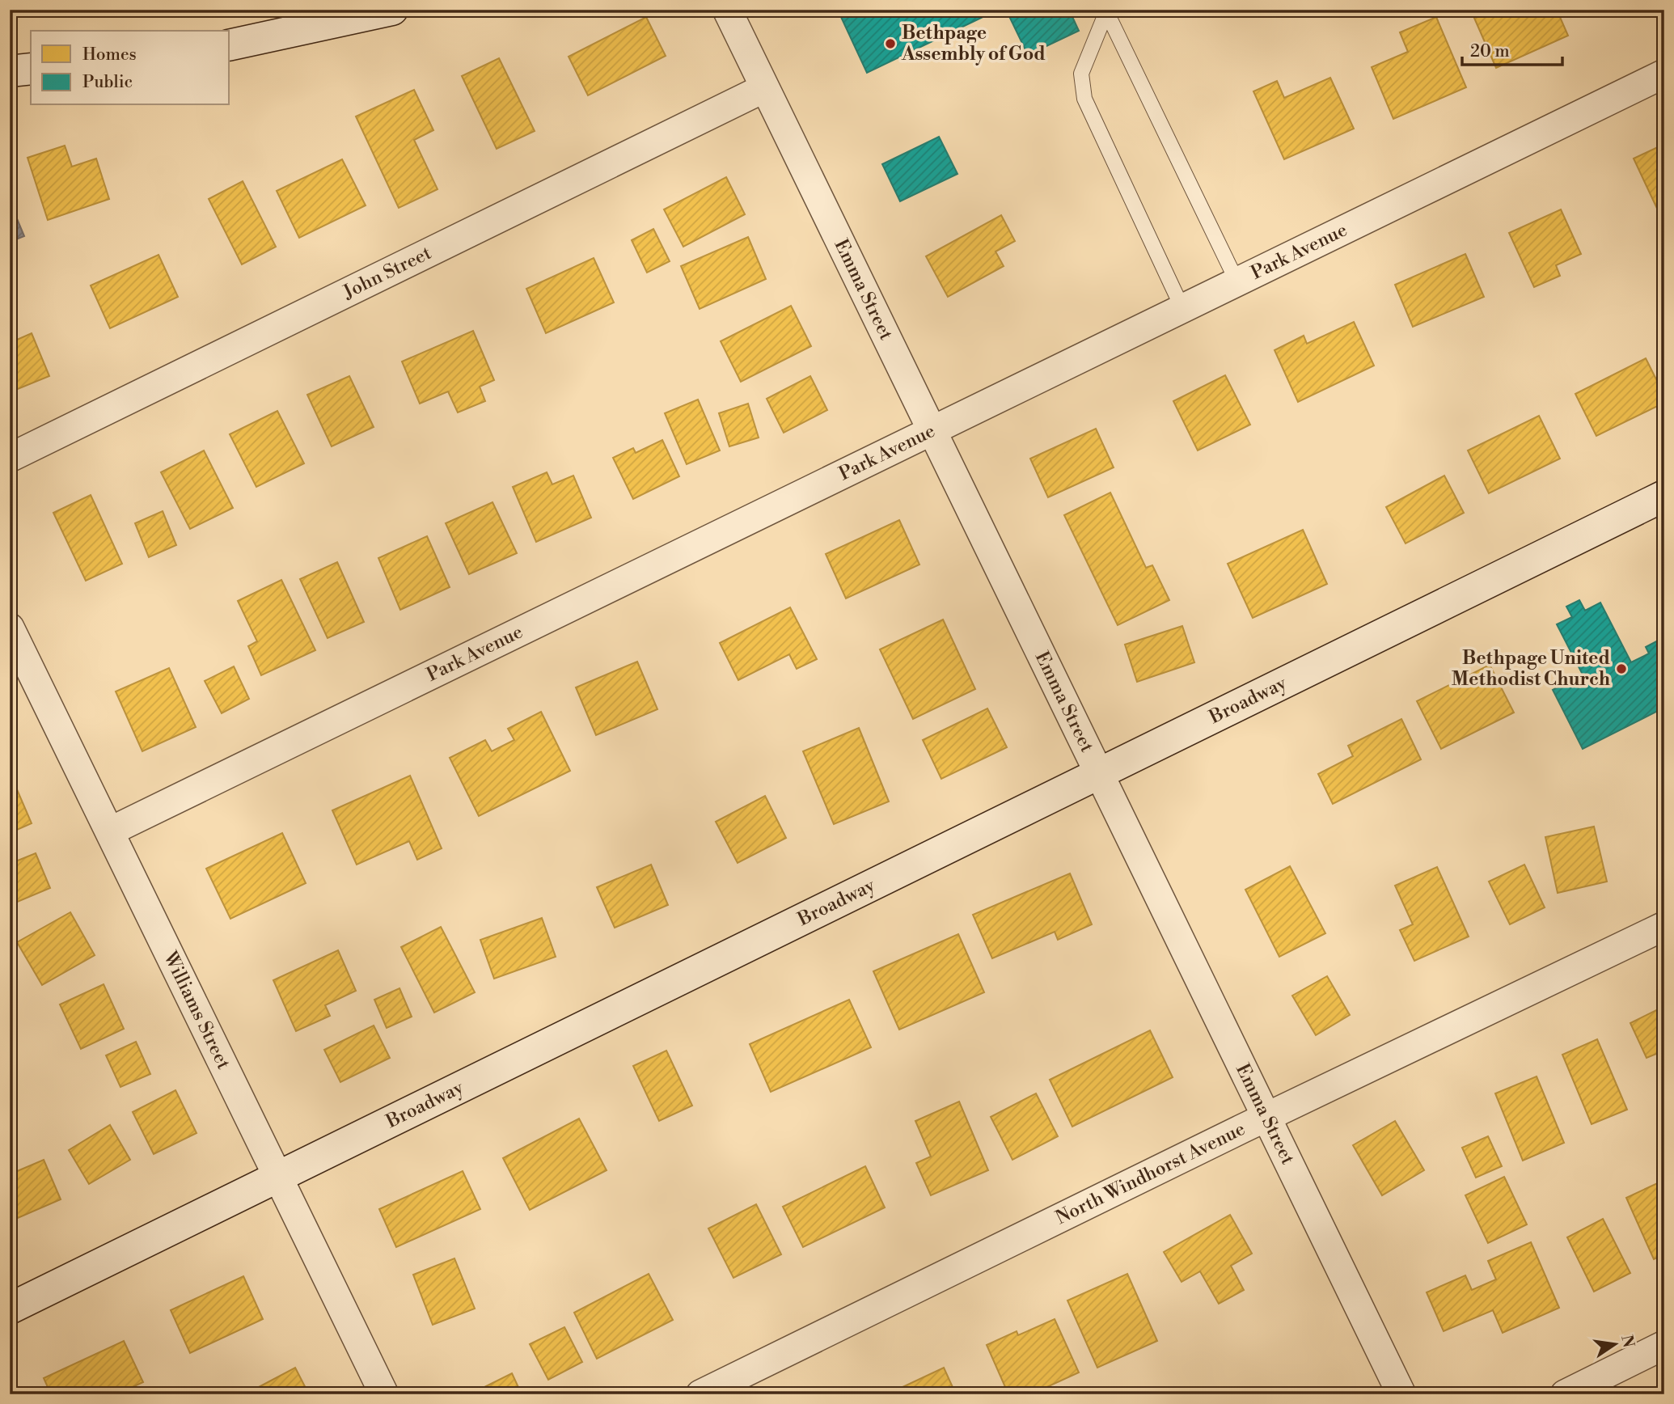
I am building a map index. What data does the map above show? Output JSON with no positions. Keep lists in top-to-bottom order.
{
  "streets": {
    "main road": ["Broadway"],
    "street": [
      "Park Avenue",
      "John Street",
      "Emma Street",
      "Williams Street",
      "North Windhorst Avenue"
    ]
  },
  "crossings": [
    ["Park Avenue", "Emma Street"],
    ["Park Avenue", "Williams Street"],
    ["John Street", "Emma Street"],
    ["Emma Street", "Broadway"],
    ["Emma Street", "North Windhorst Avenue"],
    ["Broadway", "Williams Street"]
  ],
  "places": ["Bethpage Assembly of God", "Bethpage United Methodist Church"],
  "legend": ["Homes", "Public"],
  "scale_bar": "20 m",
  "north": "right"
}
